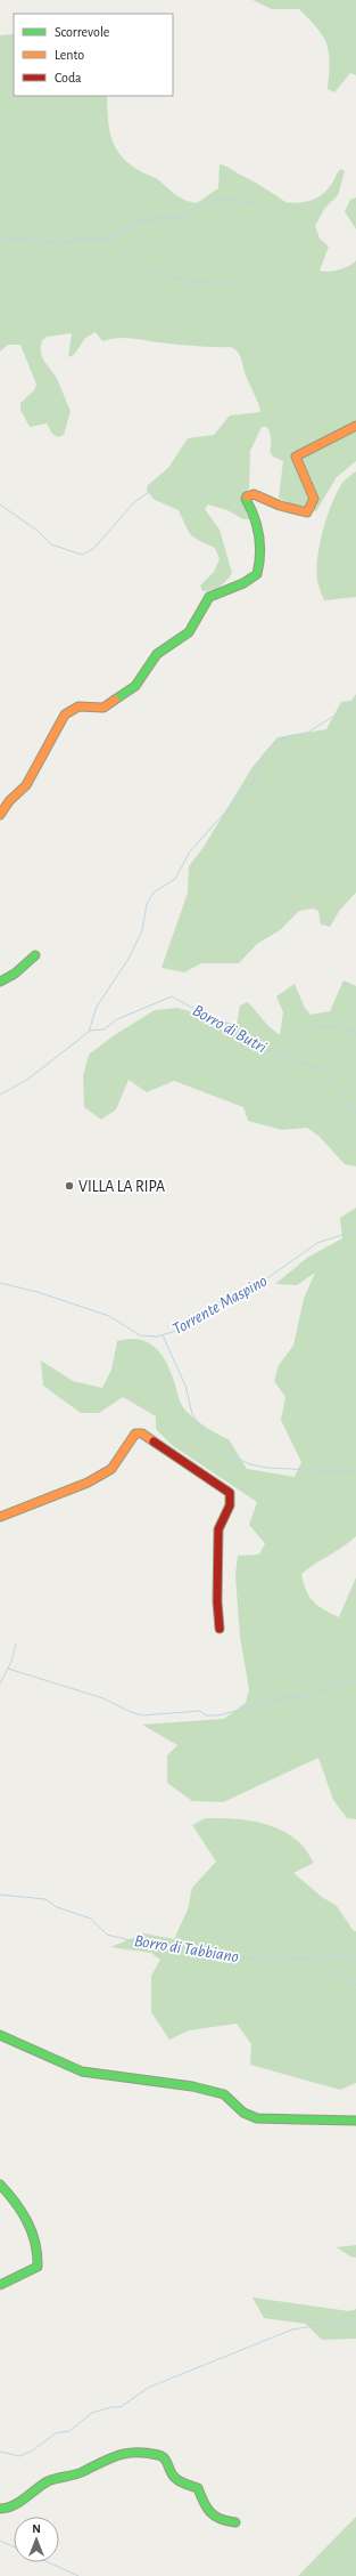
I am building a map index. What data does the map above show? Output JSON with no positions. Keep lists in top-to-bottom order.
{
  "water": ["Borro di Butri", "Torrente Maspino", "Borro di Tabbiano"],
  "places": ["VILLA LA RIPA"],
  "legend": ["Scorrevole", "Lento", "Coda"],
  "north": "top"
}
